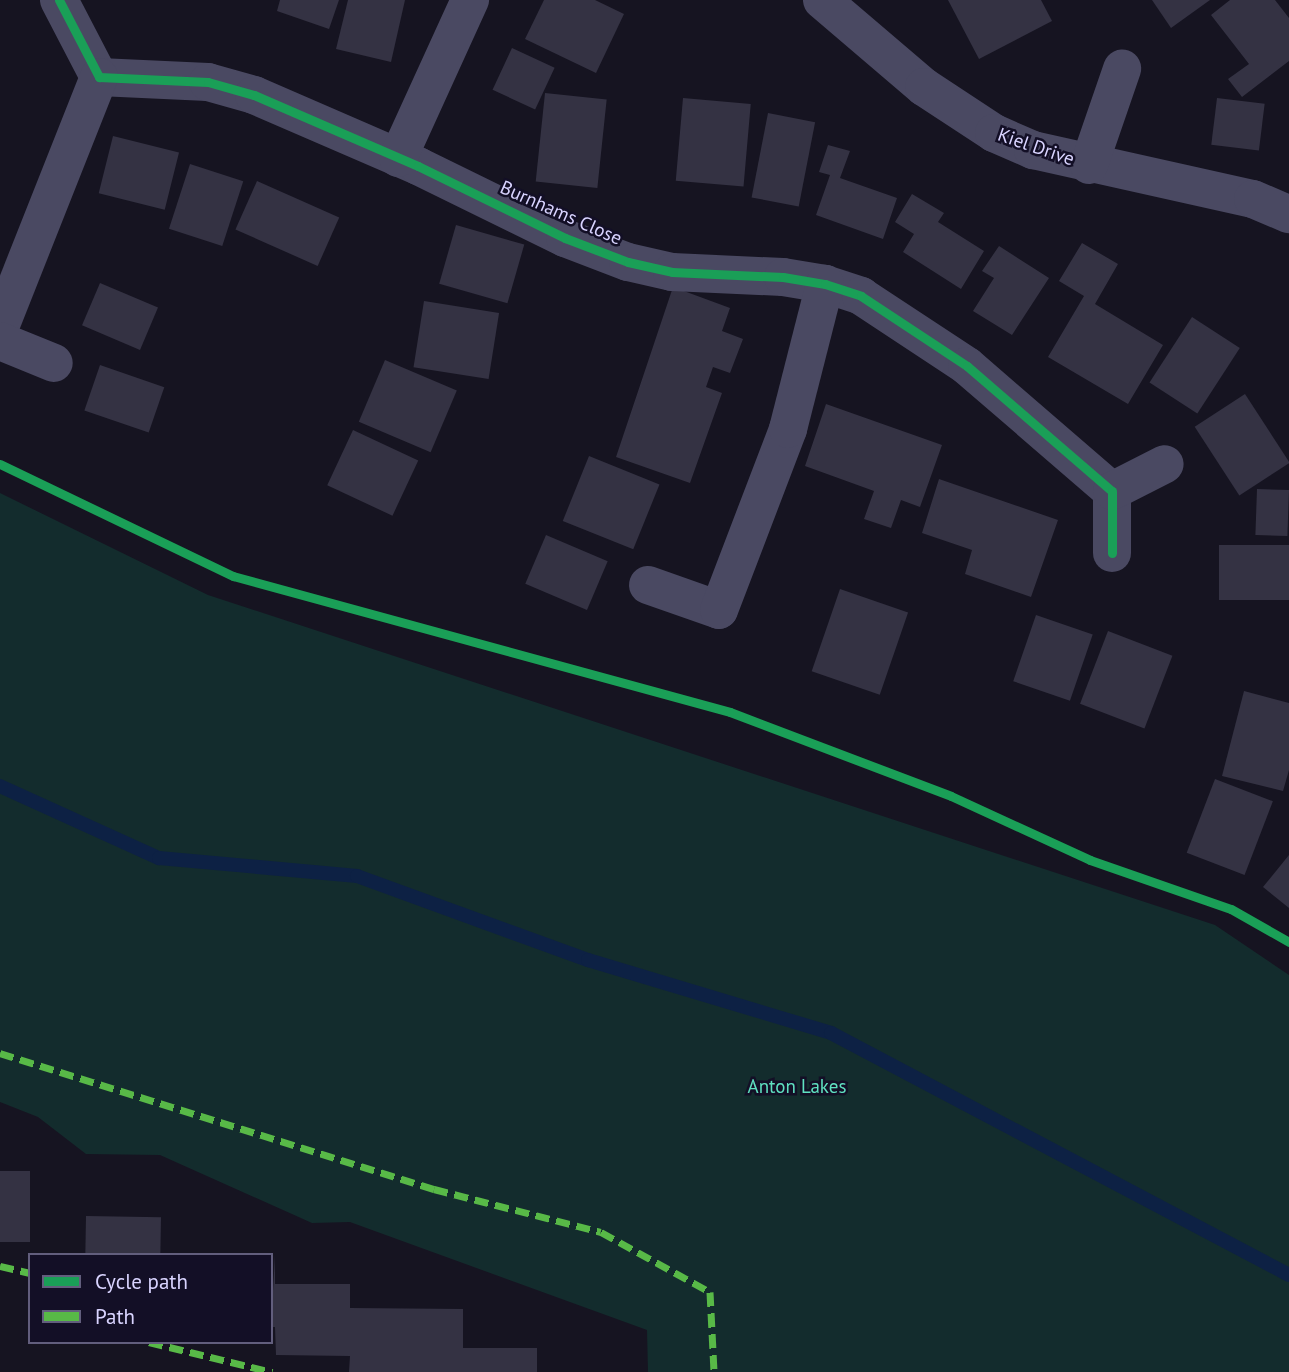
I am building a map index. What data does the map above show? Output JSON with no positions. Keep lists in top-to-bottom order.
{
  "streets": {
    "street": ["Kiel Drive", "Burnhams Close"]
  },
  "parks": ["Anton Lakes"],
  "legend": ["Cycle path", "Path"]
}
